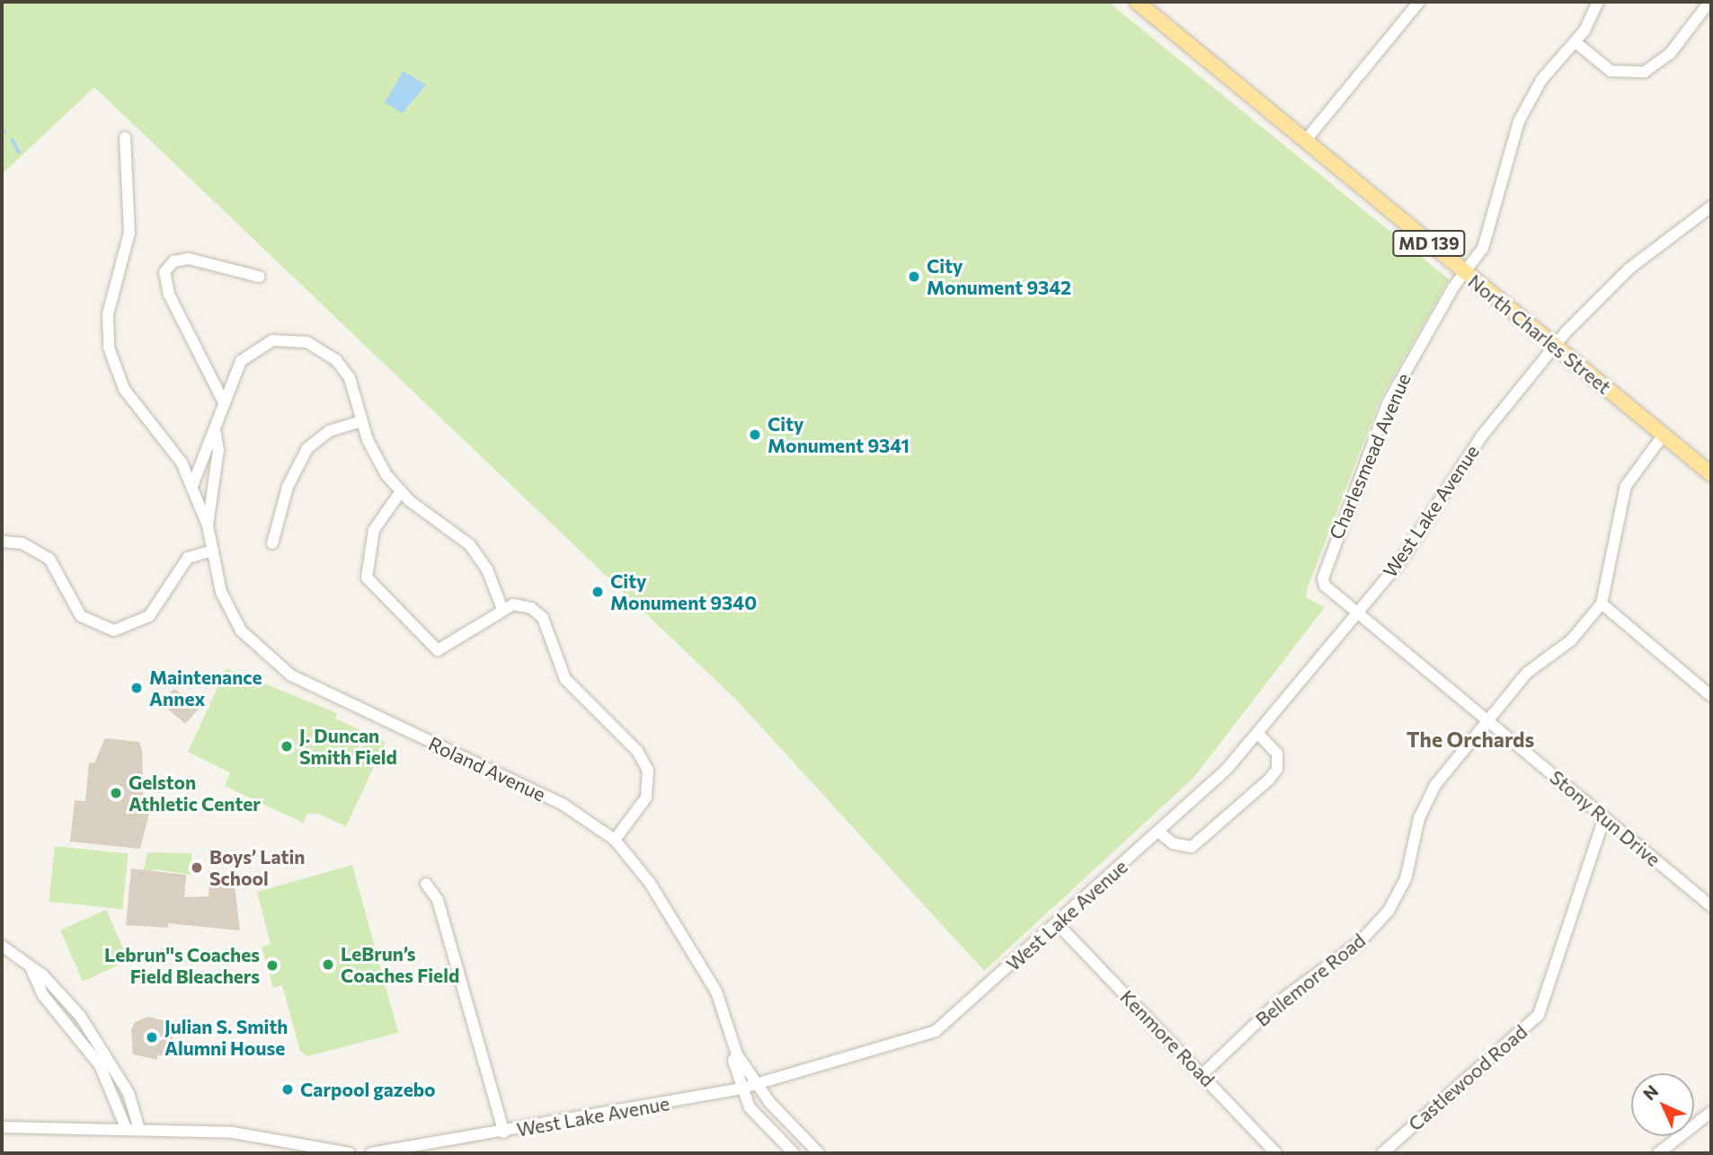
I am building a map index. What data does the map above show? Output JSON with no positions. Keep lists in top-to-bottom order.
{
  "streets": {
    "main road": ["MD 139", "North Charles Street"],
    "street": [
      "Charlesmead Avenue",
      "West Lake Avenue",
      "Roland Avenue",
      "Stony Run Drive",
      "Bellemore Road",
      "Kenmore Road",
      "Castlewood Road"
    ]
  },
  "crossings": [
    ["North Charles Street", "Charlesmead Avenue"],
    ["North Charles Street", "West Lake Avenue"],
    ["North Charles Street", "Bellemore Road"],
    ["Charlesmead Avenue", "Stony Run Drive"],
    ["West Lake Avenue", "Roland Avenue"],
    ["West Lake Avenue", "Stony Run Drive"],
    ["West Lake Avenue", "Kenmore Road"],
    ["Stony Run Drive", "Bellemore Road"],
    ["Stony Run Drive", "Castlewood Road"],
    ["Bellemore Road", "Kenmore Road"]
  ],
  "districts": ["The Orchards"],
  "places": [
    "City Monument 9342",
    "City Monument 9341",
    "City Monument 9340",
    "Maintenance Annex",
    "J. Duncan Smith Field",
    "Gelston Athletic Center",
    "Boys’ Latin School",
    "LeBrun’s Coaches Field",
    "Lebrun''s Coaches Field Bleachers",
    "Julian S. Smith Alumni House",
    "Carpool gazebo"
  ],
  "north": "top left"
}
